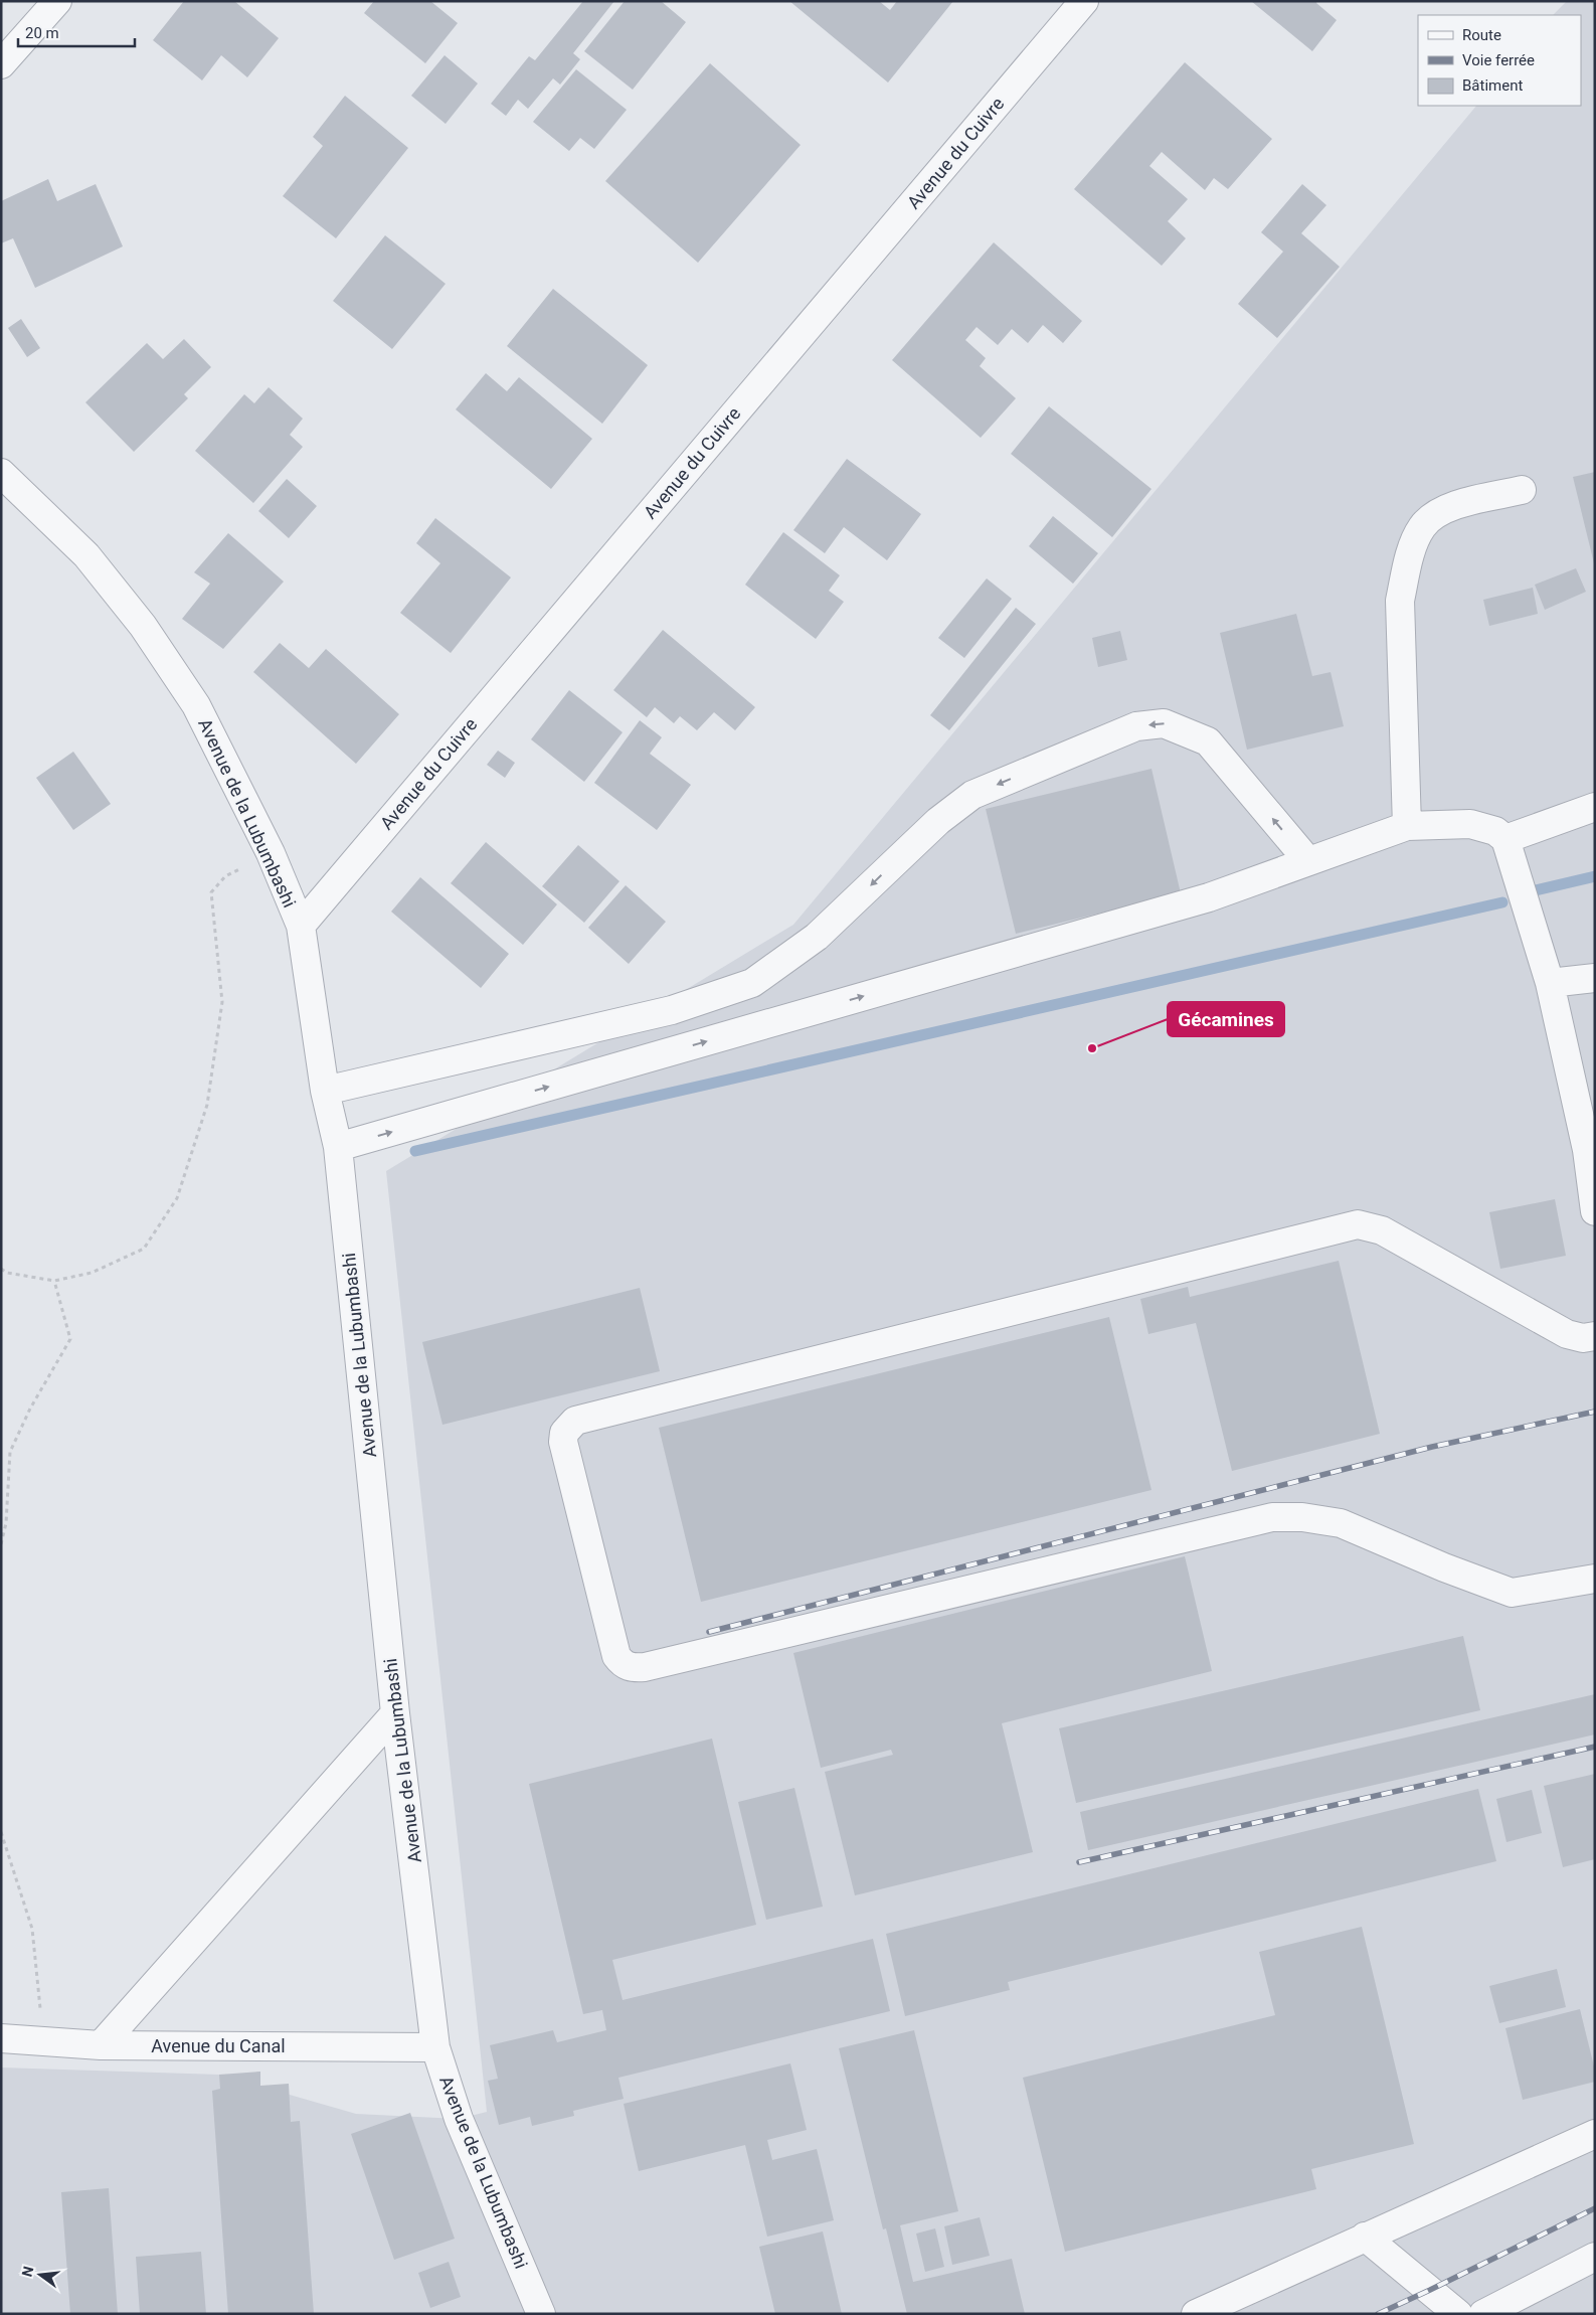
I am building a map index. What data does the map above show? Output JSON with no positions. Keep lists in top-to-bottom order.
{
  "streets": {
    "street": ["Avenue du Cuivre", "Avenue de la Lubumbashi", "Avenue du Canal"]
  },
  "crossings": [
    ["Avenue du Cuivre", "Avenue de la Lubumbashi"],
    ["Avenue de la Lubumbashi", "Avenue du Canal"]
  ],
  "places": ["Gécamines"],
  "legend": ["Route", "Voie ferrée", "Bâtiment"],
  "scale_bar": "20 m",
  "north": "left"
}
